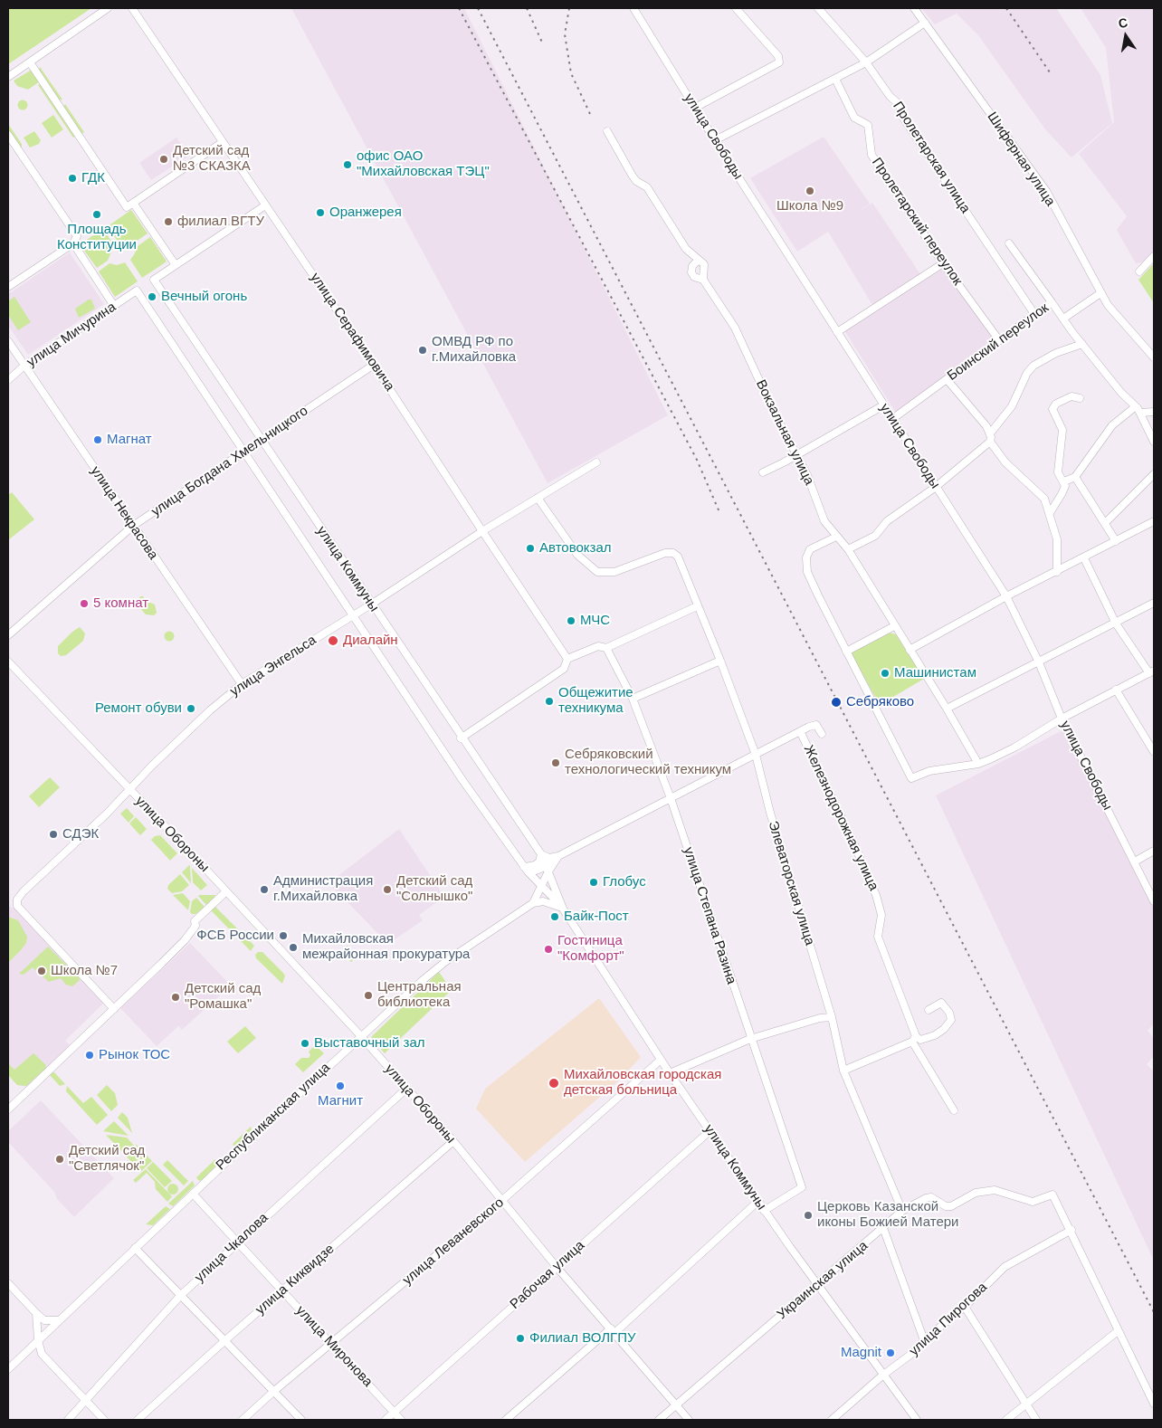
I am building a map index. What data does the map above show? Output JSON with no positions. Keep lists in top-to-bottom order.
{
  "streets": {
    "street": [
      "улица Свободы",
      "Пролетарская улица",
      "Шиферная улица",
      "Пролетарский переулок",
      "улица Серафимовича",
      "улица Мичурина",
      "Боинский переулок",
      "Вокзальная улица",
      "улица Богдана Хмельницкого",
      "улица Некрасова",
      "улица Коммуны",
      "улица Энгельса",
      "Железнодорожная улица",
      "улица Обороны",
      "Элеваторская улица",
      "улица Степана Разина",
      "Республиканская улица",
      "улица Леваневского",
      "улица Чкалова",
      "Рабочая улица",
      "улица Киквидзе",
      "Украинская улица",
      "улица Пирогова",
      "улица Миронова"
    ]
  },
  "crossings": [
    ["улица Свободы", "Боинский переулок"],
    ["Пролетарская улица", "Боинский переулок"],
    ["Пролетарский переулок", "Боинский переулок"],
    ["улица Серафимовича", "улица Богдана Хмельницкого"],
    ["улица Серафимовича", "улица Энгельса"],
    ["улица Мичурина", "улица Некрасова"],
    ["улица Мичурина", "улица Коммуны"],
    ["улица Богдана Хмельницкого", "улица Некрасова"],
    ["улица Богдана Хмельницкого", "улица Коммуны"],
    ["улица Некрасова", "улица Энгельса"],
    ["улица Коммуны", "улица Энгельса"],
    ["улица Коммуны", "улица Степана Разина"],
    ["улица Коммуны", "Республиканская улица"],
    ["улица Коммуны", "улица Леваневского"],
    ["улица Коммуны", "Рабочая улица"],
    ["улица Коммуны", "Украинская улица"],
    ["улица Коммуны", "улица Пирогова"],
    ["улица Энгельса", "улица Обороны"],
    ["улица Энгельса", "Элеваторская улица"],
    ["улица Обороны", "Республиканская улица"],
    ["улица Обороны", "улица Леваневского"],
    ["улица Обороны", "улица Чкалова"],
    ["улица Обороны", "Рабочая улица"],
    ["улица Обороны", "улица Киквидзе"],
    ["улица Обороны", "Украинская улица"],
    ["Элеваторская улица", "Украинская улица"],
    ["Республиканская улица", "улица Миронова"],
    ["улица Леваневского", "улица Миронова"],
    ["улица Чкалова", "улица Миронова"],
    ["Рабочая улица", "улица Миронова"],
    ["улица Киквидзе", "улица Миронова"],
    ["Украинская улица", "улица Пирогова"]
  ],
  "places": [
    "Детский сад №3 СКАЗКА",
    "офис ОАО \"Михайловская ТЭЦ\"",
    "ГДК",
    "Школа №9",
    "Оранжерея",
    "Площадь Конституции",
    "филиал ВГТУ",
    "Вечный огонь",
    "ОМВД РФ по г.Михайловка",
    "Магнат",
    "Автовокзал",
    "5 комнат",
    "МЧС",
    "Диалайн",
    "Машинистам",
    "Общежитие техникума",
    "Себряково",
    "Ремонт обуви",
    "Себряковский технологический техникум",
    "СДЭК",
    "Глобус",
    "Администрация г.Михайловка",
    "Детский сад \"Солнышко\"",
    "Байк-Пост",
    "ФСБ России",
    "Михайловская межрайонная прокуратура",
    "Гостиница \"Комфорт\"",
    "Школа №7",
    "Центральная библиотека",
    "Детский сад \"Ромашка\"",
    "Выставочный зал",
    "Рынок ТОС",
    "Михайловская городская детская больница",
    "Магнит",
    "Детский сад \"Светлячок\"",
    "Церковь Казанской иконы Божией Матери",
    "Филиал ВОЛГПУ",
    "Magnit"
  ],
  "north": "top"
}
